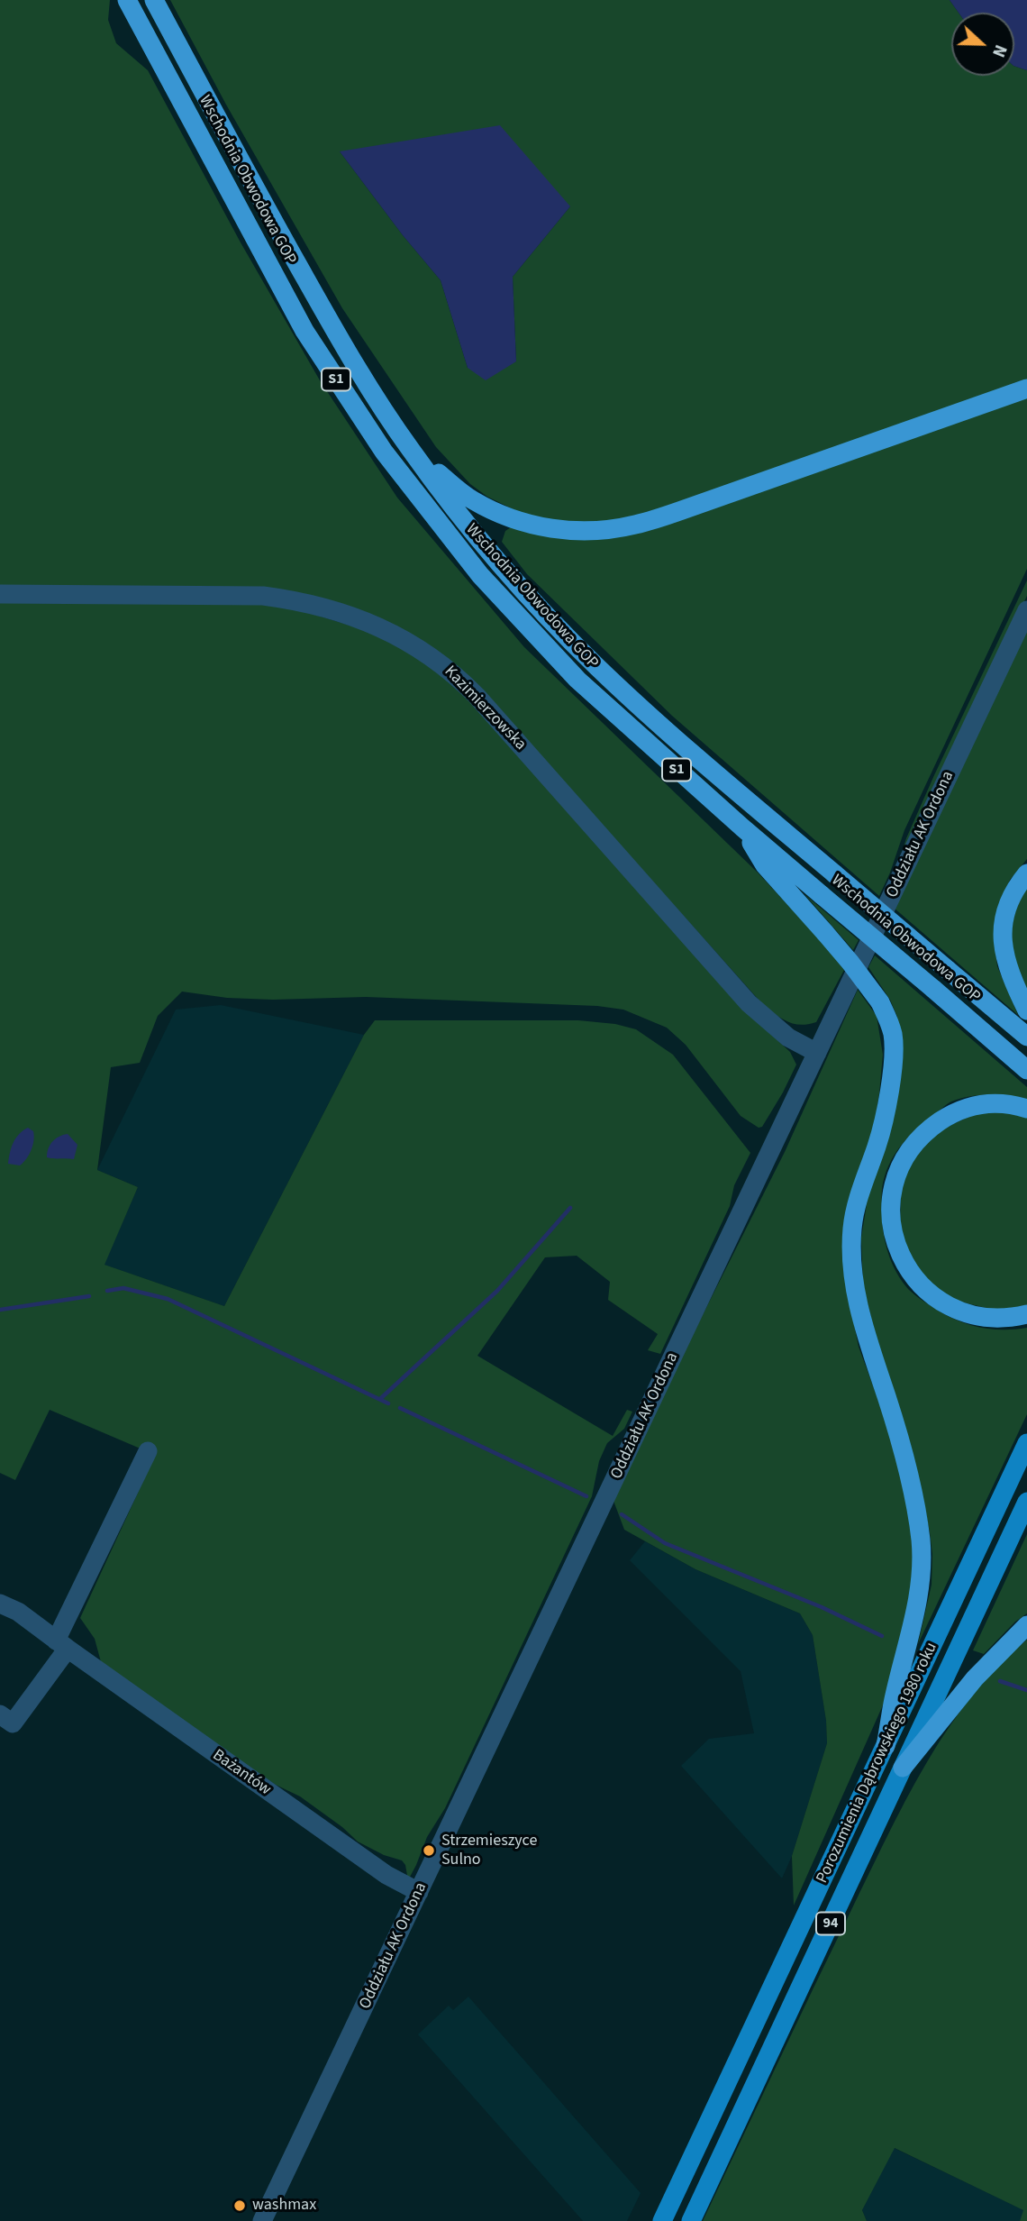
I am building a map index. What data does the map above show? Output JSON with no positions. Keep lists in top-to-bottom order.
{
  "streets": {
    "highway": ["Wschodnia Obwodowa GOP", "S1"],
    "main road": ["Porozumienia Dąbrowskiego 1980 roku", "94"],
    "street": ["Kazimierzowska", "Oddziału AK Ordona", "Bażantów"]
  },
  "crossings": [
    ["Kazimierzowska", "Oddziału AK Ordona"],
    ["Oddziału AK Ordona", "Bażantów"]
  ],
  "places": ["Strzemieszyce Sulno", "washmax"],
  "north": "right"
}
